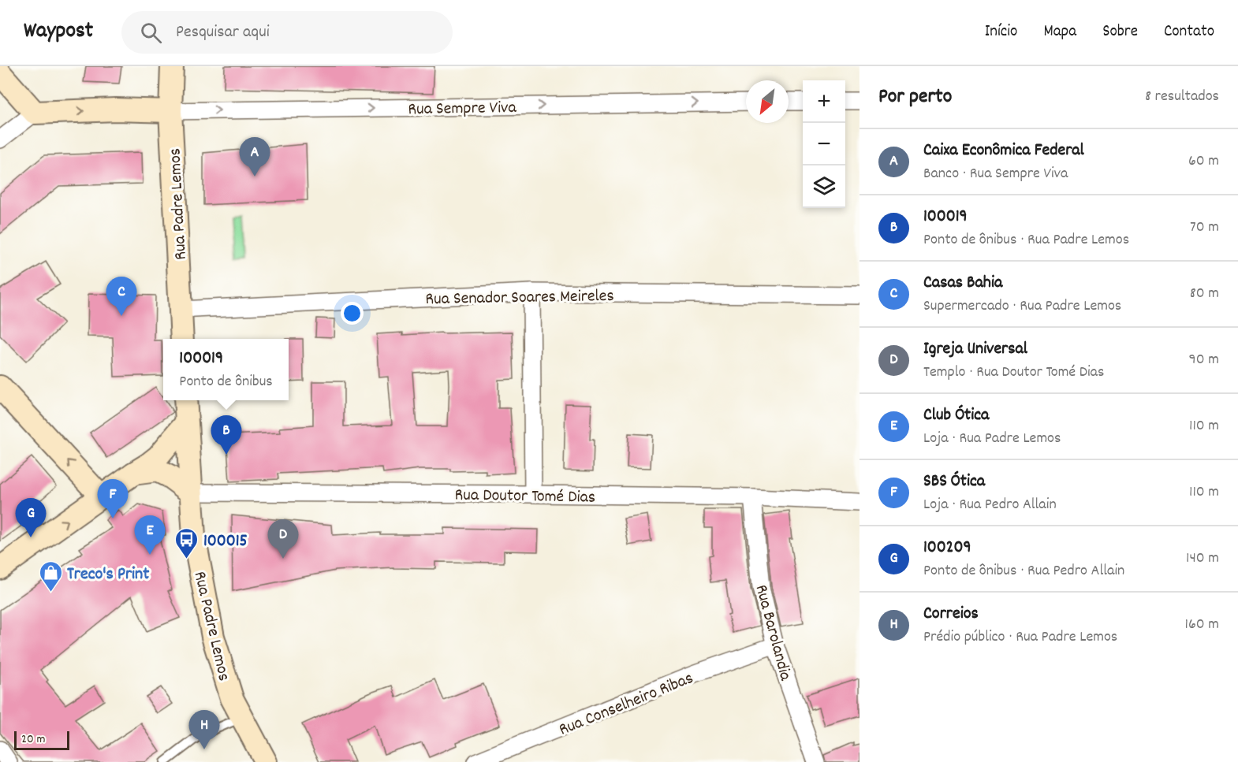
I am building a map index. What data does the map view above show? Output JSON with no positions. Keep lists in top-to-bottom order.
{
  "streets": {
    "main road": ["Rua Padre Lemos"],
    "street": [
      "Rua Sempre Viva",
      "Rua Senador Soares Meireles",
      "Rua Doutor Tomé Dias",
      "Rua Barolandia",
      "Rua Conselheiro Ribas"
    ]
  },
  "crossings": [
    ["Rua Sempre Viva", "Rua Padre Lemos"],
    ["Rua Padre Lemos", "Rua Senador Soares Meireles"],
    ["Rua Padre Lemos", "Rua Doutor Tomé Dias"],
    ["Rua Doutor Tomé Dias", "Rua Barolandia"],
    ["Rua Barolandia", "Rua Conselheiro Ribas"]
  ],
  "one_way": ["Rua Sempre Viva"],
  "places": {
    "bus stop": ["100015"],
    "shop": ["Treco's Print"]
  },
  "scale_bar": "20 m",
  "north": "bottom left",
  "page": {
    "header": "Waypost",
    "search": "Pesquisar aqui",
    "nav": [
      "Início",
      "Mapa",
      "Sobre",
      "Contato"
    ],
    "heading": ["Por perto", "8 resultados"],
    "map_buttons": ["+", "−"],
    "list": [
      {
        "mark": "A",
        "name": "Caixa Econômica Federal",
        "note": "Banco · Rua Sempre Viva",
        "value": "60 m"
      },
      {
        "mark": "B",
        "name": "100019",
        "note": "Ponto de ônibus · Rua Padre Lemos",
        "value": "70 m"
      },
      {
        "mark": "C",
        "name": "Casas Bahia",
        "note": "Supermercado · Rua Padre Lemos",
        "value": "80 m"
      },
      {
        "mark": "D",
        "name": "Igreja Universal",
        "note": "Templo · Rua Doutor Tomé Dias",
        "value": "90 m"
      },
      {
        "mark": "E",
        "name": "Club Ótica",
        "note": "Loja · Rua Padre Lemos",
        "value": "110 m"
      },
      {
        "mark": "F",
        "name": "SBS Ótica",
        "note": "Loja · Rua Pedro Allain",
        "value": "110 m"
      },
      {
        "mark": "G",
        "name": "100209",
        "note": "Ponto de ônibus · Rua Pedro Allain",
        "value": "140 m"
      },
      {
        "mark": "H",
        "name": "Correios",
        "note": "Prédio público · Rua Padre Lemos",
        "value": "160 m"
      }
    ],
    "pins": [
      "A",
      "C",
      "B",
      "F",
      "G",
      "E",
      "D",
      "H"
    ],
    "popup": ["100019", "Ponto de ônibus"],
    "scale": "20 m"
  }
}
